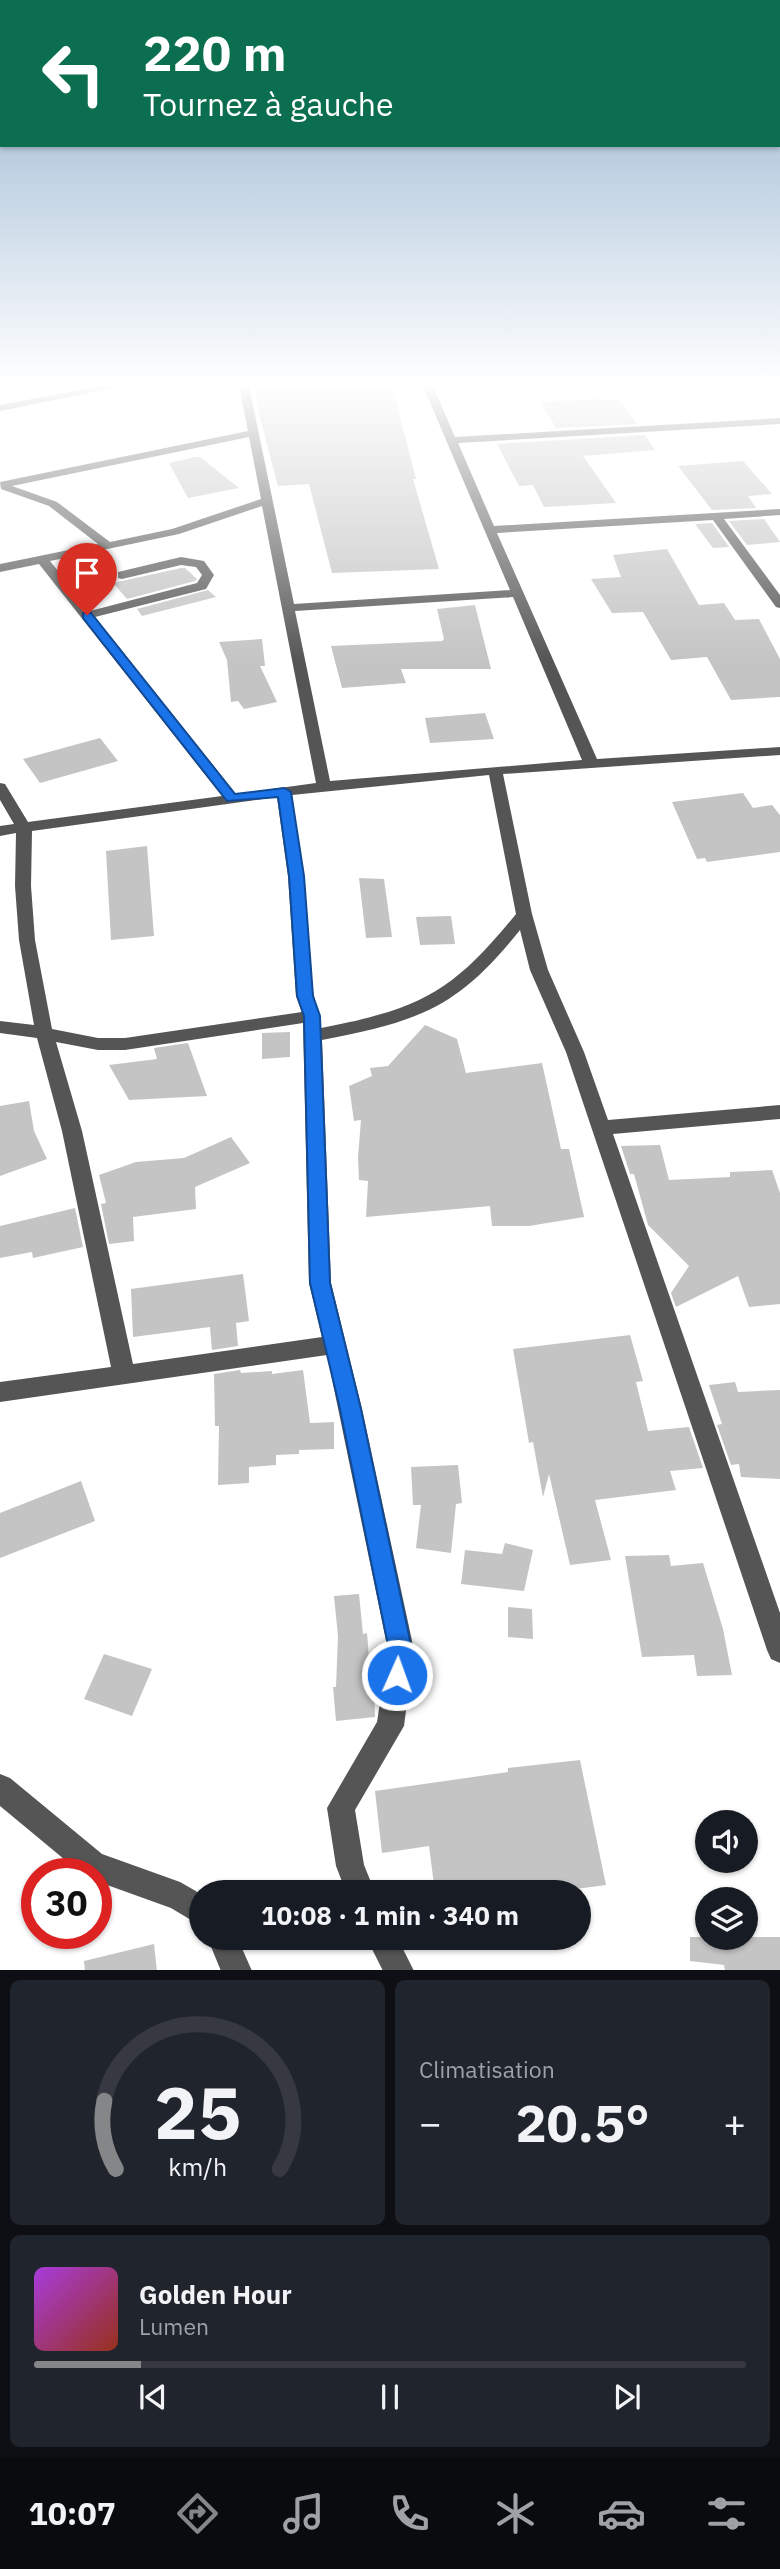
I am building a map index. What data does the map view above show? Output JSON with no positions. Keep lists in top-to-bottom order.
{
  "page": {
    "turn": ["220 m", "Tournez à gauche"],
    "limit": "30",
    "trip": "10:08 · 1 min · 340 m",
    "tile": "Climatisation",
    "heat": ["−", "20.5°", "+"],
    "song": ["Golden Hour", "Lumen"],
    "tabs": "10:07",
    "gauge": ["25", "km/h"]
  }
}
